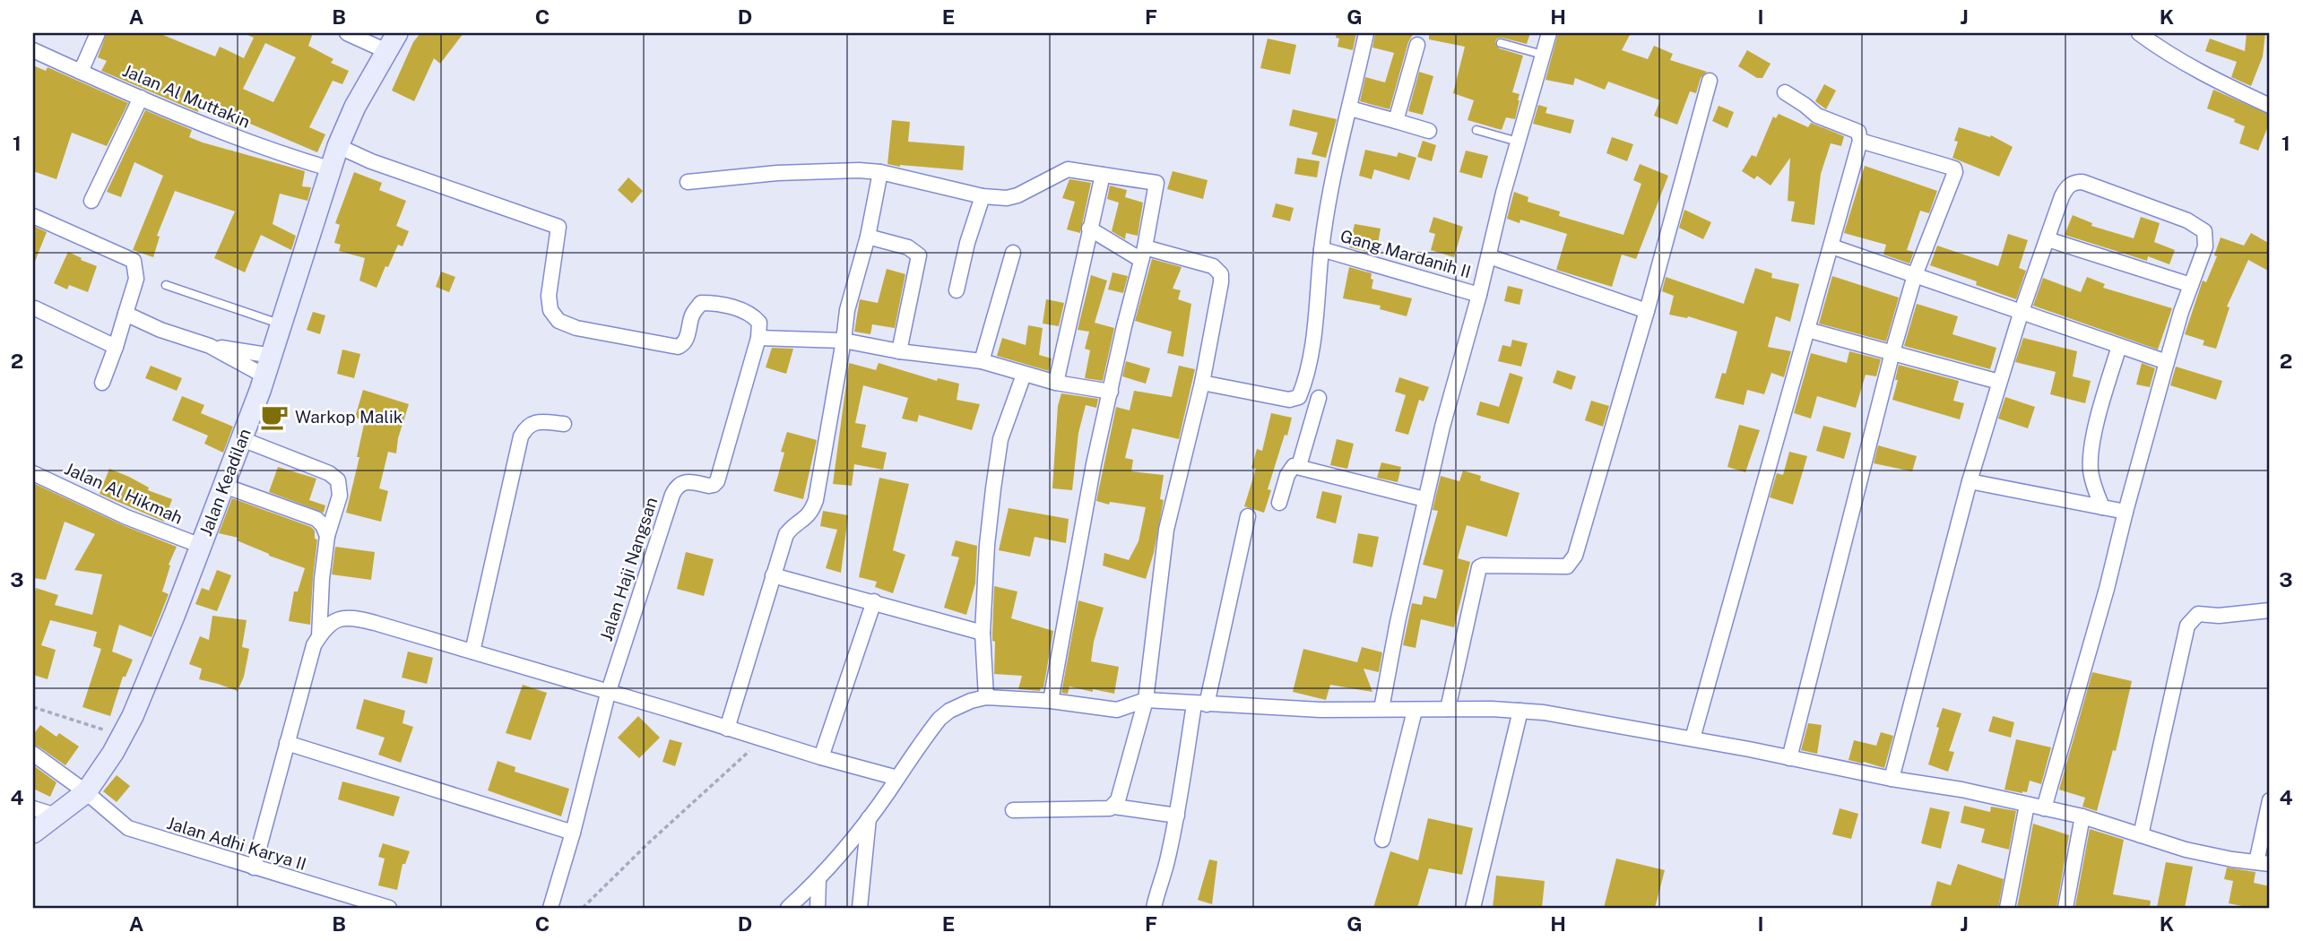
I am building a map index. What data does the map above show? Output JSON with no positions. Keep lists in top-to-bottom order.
{
  "streets": {
    "main road": ["Jalan Keadilan"],
    "street": [
      "Jalan Al Muttakin",
      "Gang Mardanih II",
      "Jalan Al Hikmah",
      "Jalan Haji Nangsan",
      "Jalan Adhi Karya II"
    ]
  },
  "crossings": [
    ["Jalan Al Muttakin", "Jalan Keadilan"],
    ["Jalan Keadilan", "Jalan Al Hikmah"],
    ["Jalan Keadilan", "Jalan Adhi Karya II"]
  ],
  "places": {
    "cafe": ["Warkop Malik"]
  },
  "grid": {
    "columns": [
      "A",
      "B",
      "C",
      "D",
      "E",
      "F",
      "G",
      "H",
      "I",
      "J",
      "K"
    ],
    "rows": [
      "1",
      "2",
      "3",
      "4"
    ]
  }
}
